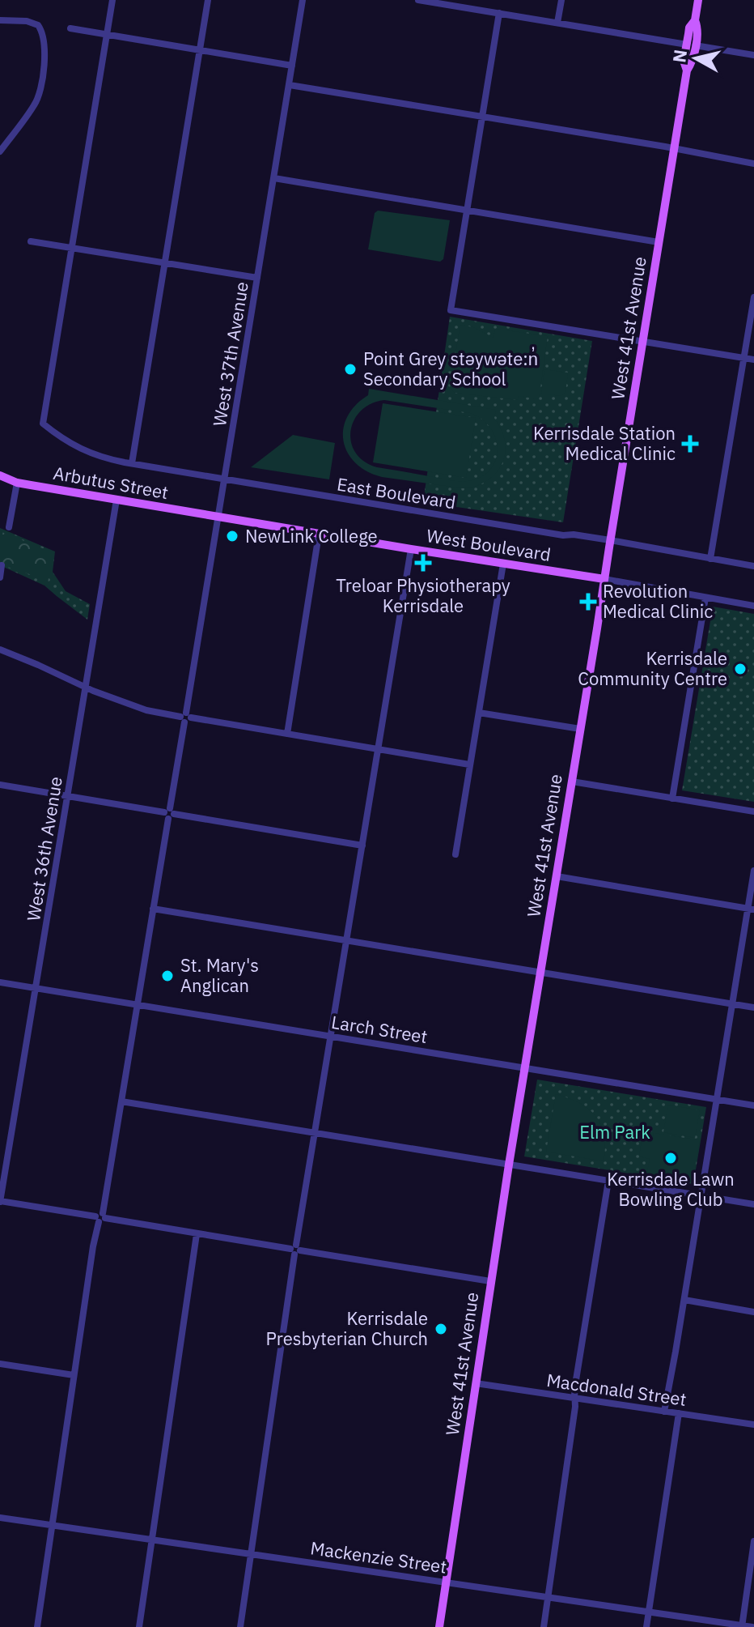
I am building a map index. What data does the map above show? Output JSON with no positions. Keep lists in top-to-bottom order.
{
  "streets": {
    "main road": ["West 41st Avenue", "Arbutus Street", "West Boulevard"],
    "street": [
      "West 37th Avenue",
      "East Boulevard",
      "West 36th Avenue",
      "Larch Street",
      "Macdonald Street",
      "Mackenzie Street"
    ]
  },
  "crossings": [
    ["West 41st Avenue", "East Boulevard"],
    ["West 41st Avenue", "West Boulevard"],
    ["West 41st Avenue", "Larch Street"],
    ["West 41st Avenue", "Macdonald Street"],
    ["West 41st Avenue", "Mackenzie Street"],
    ["West 37th Avenue", "Arbutus Street"],
    ["West 37th Avenue", "East Boulevard"],
    ["West 37th Avenue", "West Boulevard"],
    ["West 37th Avenue", "Larch Street"],
    ["West 37th Avenue", "Mackenzie Street"],
    ["Arbutus Street", "West Boulevard"],
    ["Arbutus Street", "West 36th Avenue"],
    ["West 36th Avenue", "Larch Street"]
  ],
  "parks": ["Elm Park"],
  "places": {
    "other": [
      "Point Grey stəywəte:n̓ Secondary School",
      "NewLink College",
      "Kerrisdale Community Centre",
      "St. Mary's Anglican",
      "Kerrisdale Lawn Bowling Club",
      "Kerrisdale Presbyterian Church"
    ],
    "health": ["Kerrisdale Station Medical Clinic", "Treloar Physiotherapy Kerrisdale", "Revolution Medical Clinic"]
  },
  "north": "left"
}
